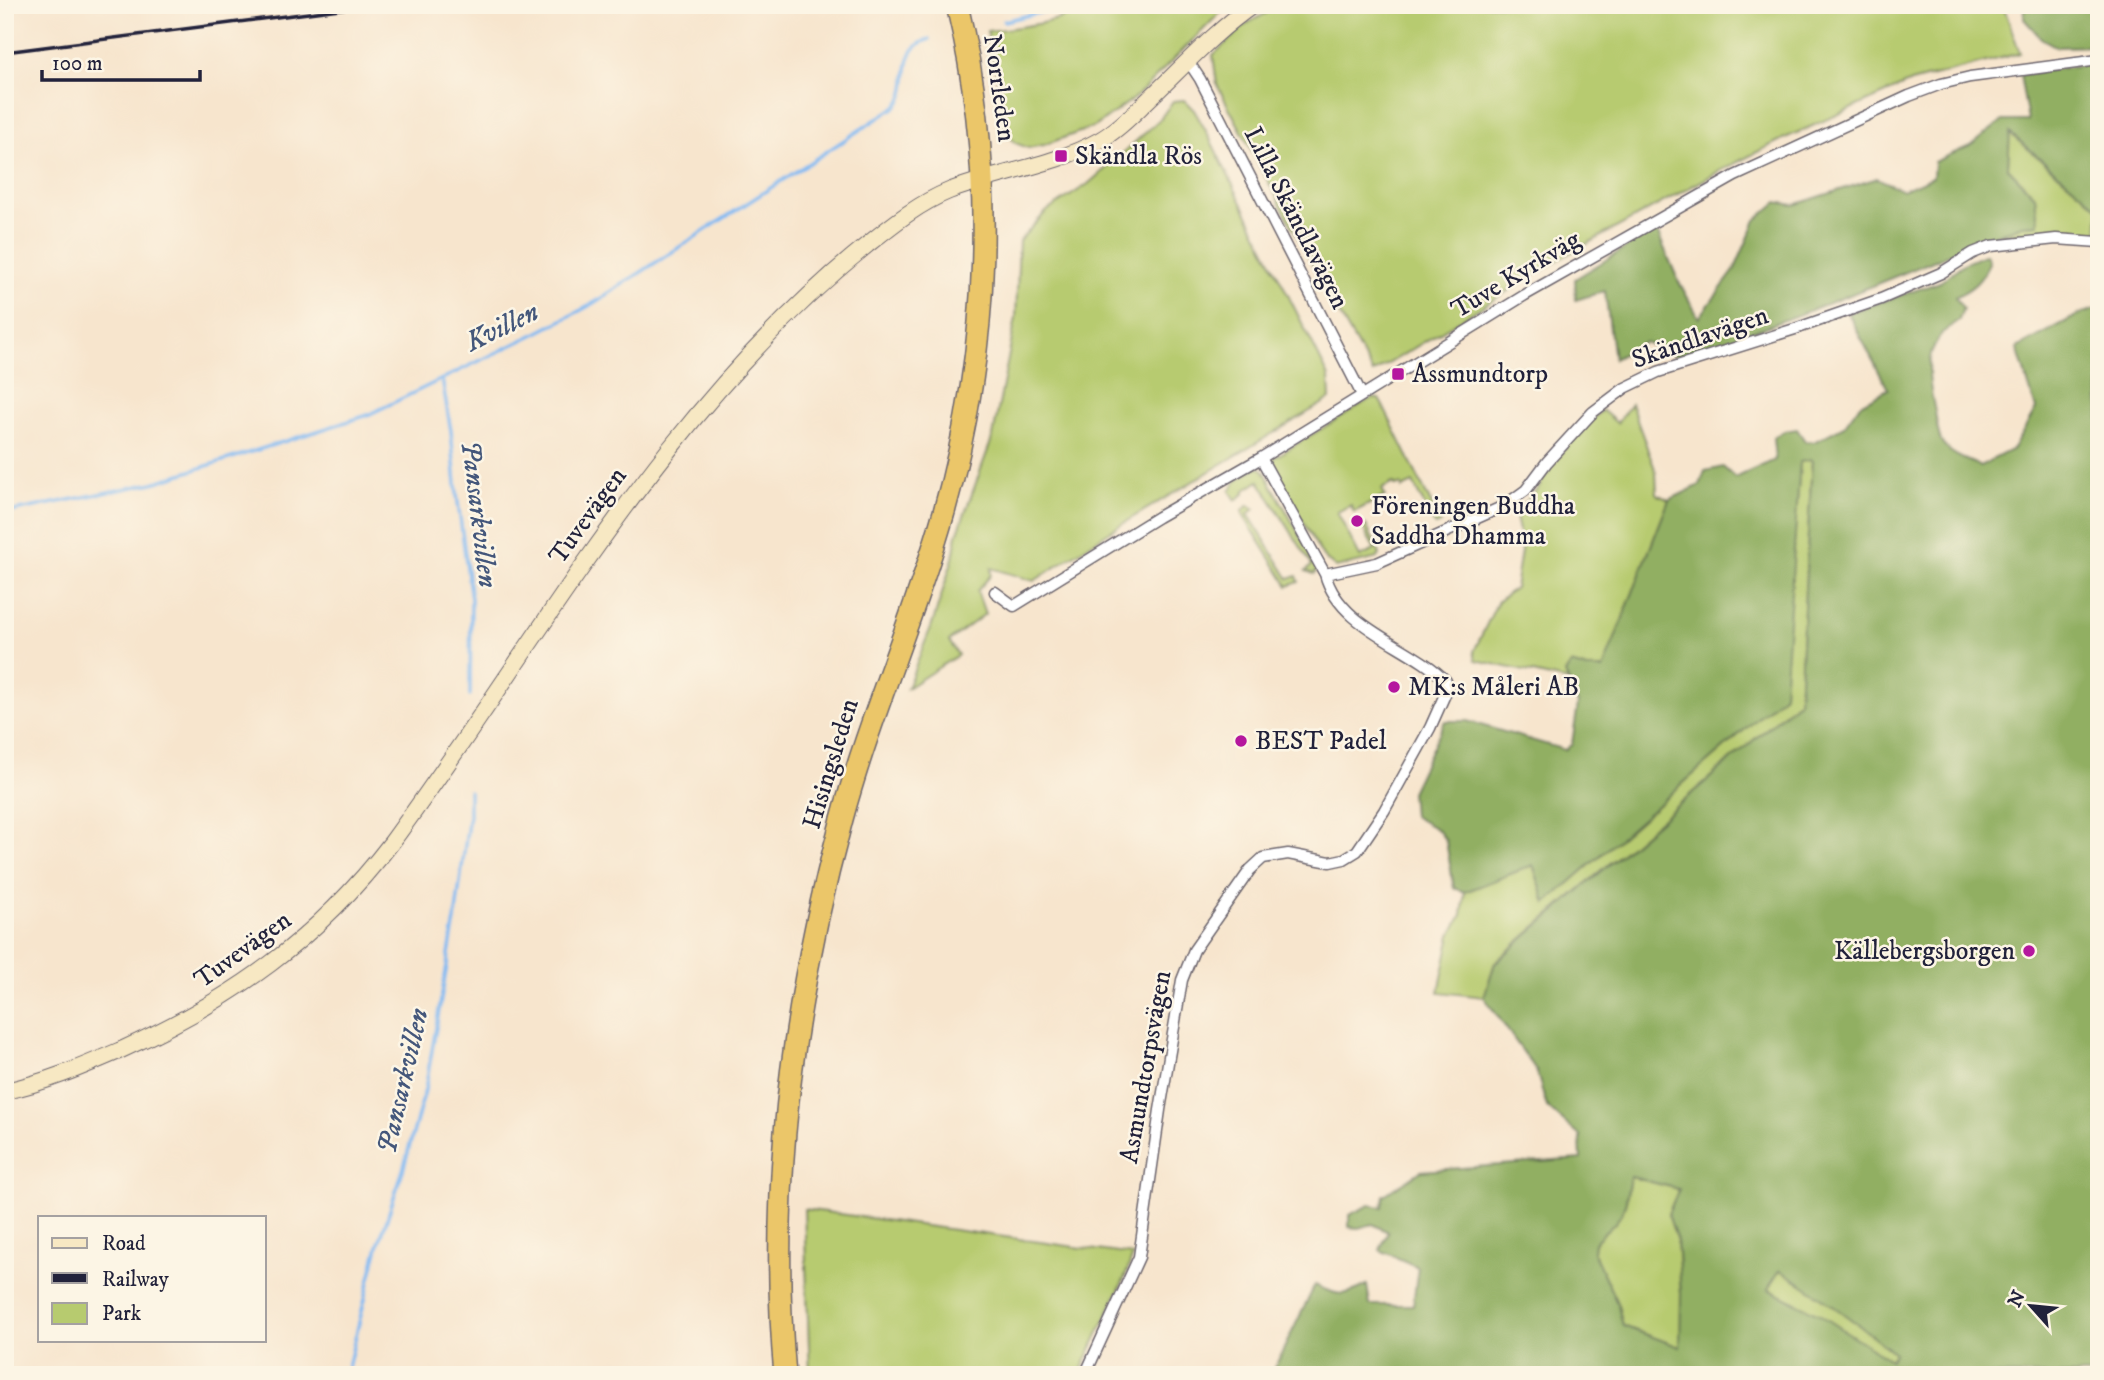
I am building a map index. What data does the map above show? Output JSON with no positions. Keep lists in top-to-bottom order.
{
  "streets": {
    "highway": ["Norrleden", "Hisingsleden"],
    "main road": ["Tuvevägen"],
    "street": [
      "Lilla Skändlavägen",
      "Tuve Kyrkväg",
      "Skändlavägen",
      "Asmundtorpsvägen"
    ]
  },
  "crossings": [
    ["Norrleden", "Tuvevägen"],
    ["Norrleden", "Hisingsleden"],
    ["Lilla Skändlavägen", "Tuve Kyrkväg"],
    ["Lilla Skändlavägen", "Tuvevägen"],
    ["Skändlavägen", "Asmundtorpsvägen"],
    ["Tuvevägen", "Hisingsleden"]
  ],
  "water": ["Kvillen", "Pansarkvillen"],
  "places": {
    "transit": ["Skändla Rös", "Assmundtorp"],
    "other": [
      "Föreningen Buddha Saddha Dhamma",
      "MK:s Måleri AB",
      "BEST Padel",
      "Källebergsborgen"
    ]
  },
  "legend": ["Road", "Railway", "Park"],
  "scale_bar": "100 m",
  "north": "top left"
}
